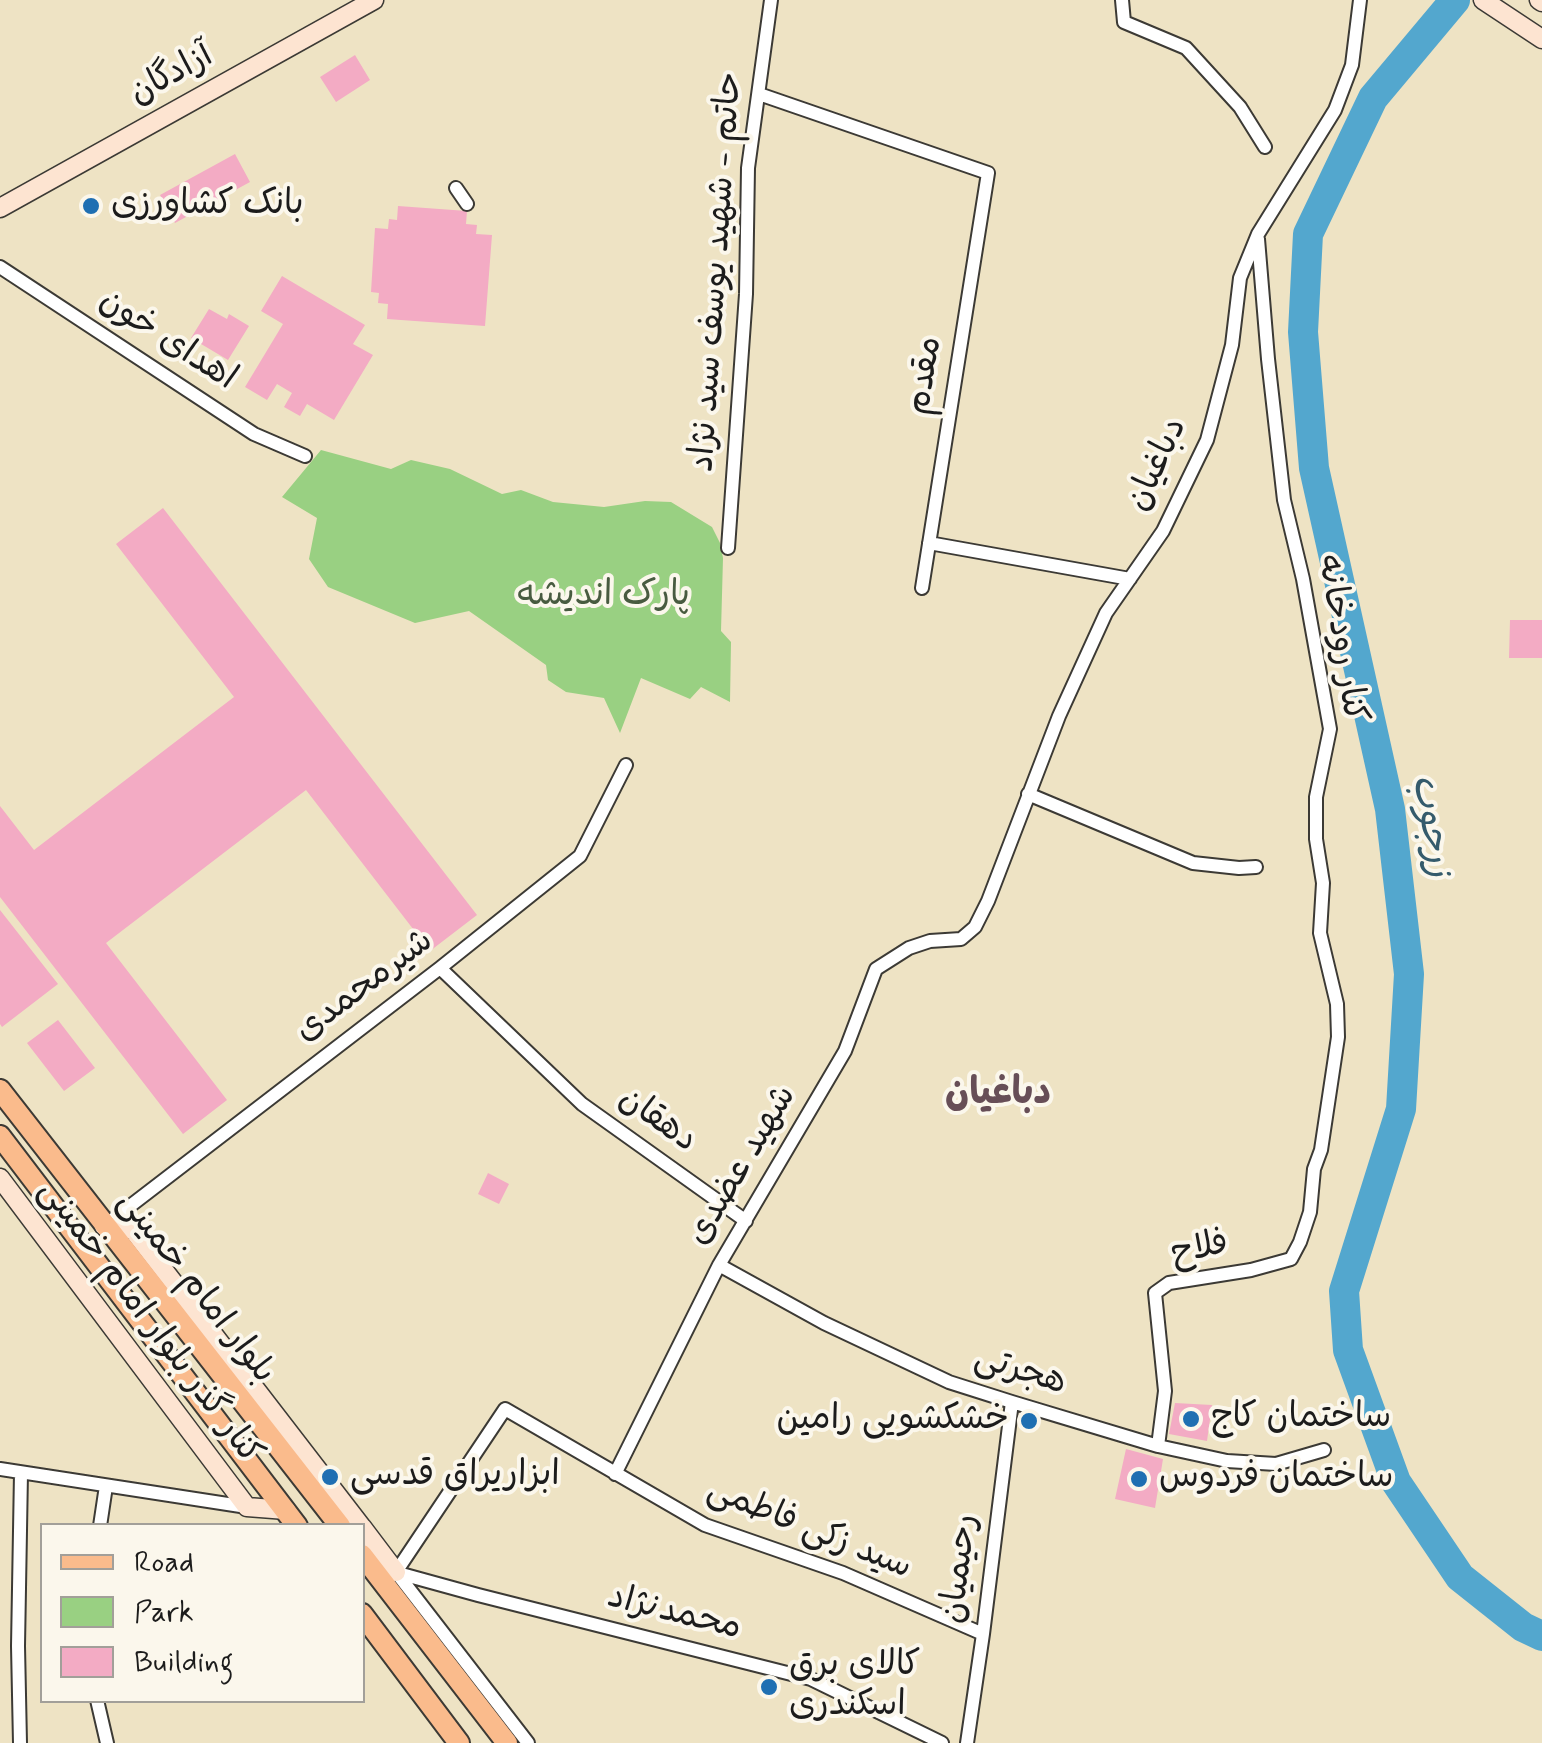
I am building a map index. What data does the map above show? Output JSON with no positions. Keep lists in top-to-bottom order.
{
  "streets": {
    "main road": ["بلوار امام خمینی"],
    "street": [
      "آزادگان",
      "حاتم - شهید یوسف سید نژاد",
      "اهدای خون",
      "مقدم",
      "دباغیان",
      "کنار رودخانه",
      "شیرمحمدی",
      "دهقان",
      "شهید عضدی",
      "فلاح",
      "کنار گذر بلوار امام خمینی",
      "هجرتی",
      "سید زکی فاطمی",
      "رحیمیان",
      "محمدنژاد"
    ]
  },
  "crossings": [
    ["حاتم - شهید یوسف سید نژاد", "مقدم"],
    ["دباغیان", "کنار رودخانه"],
    ["دباغیان", "شهید عضدی"],
    ["کنار رودخانه", "فلاح"],
    ["شیرمحمدی", "دهقان"],
    ["شیرمحمدی", "بلوار امام خمینی"],
    ["شیرمحمدی", "کنار گذر بلوار امام خمینی"],
    ["دهقان", "شهید عضدی"],
    ["شهید عضدی", "هجرتی"],
    ["شهید عضدی", "سید زکی فاطمی"],
    ["فلاح", "هجرتی"],
    ["بلوار امام خمینی", "کنار گذر بلوار امام خمینی"],
    ["کنار گذر بلوار امام خمینی", "سید زکی فاطمی"],
    ["کنار گذر بلوار امام خمینی", "محمدنژاد"],
    ["هجرتی", "رحیمیان"],
    ["سید زکی فاطمی", "رحیمیان"],
    ["سید زکی فاطمی", "محمدنژاد"]
  ],
  "districts": ["دباغیان"],
  "water": ["زرجوب"],
  "parks": ["پارک اندیشه"],
  "places": [
    "بانک کشاورزی",
    "ساختمان کاج",
    "خشکشویی رامین",
    "ابزاریراق قدسی",
    "ساختمان فردوس",
    "کالای برق اسکندری"
  ],
  "legend": ["Road", "Park", "Building"]
}
